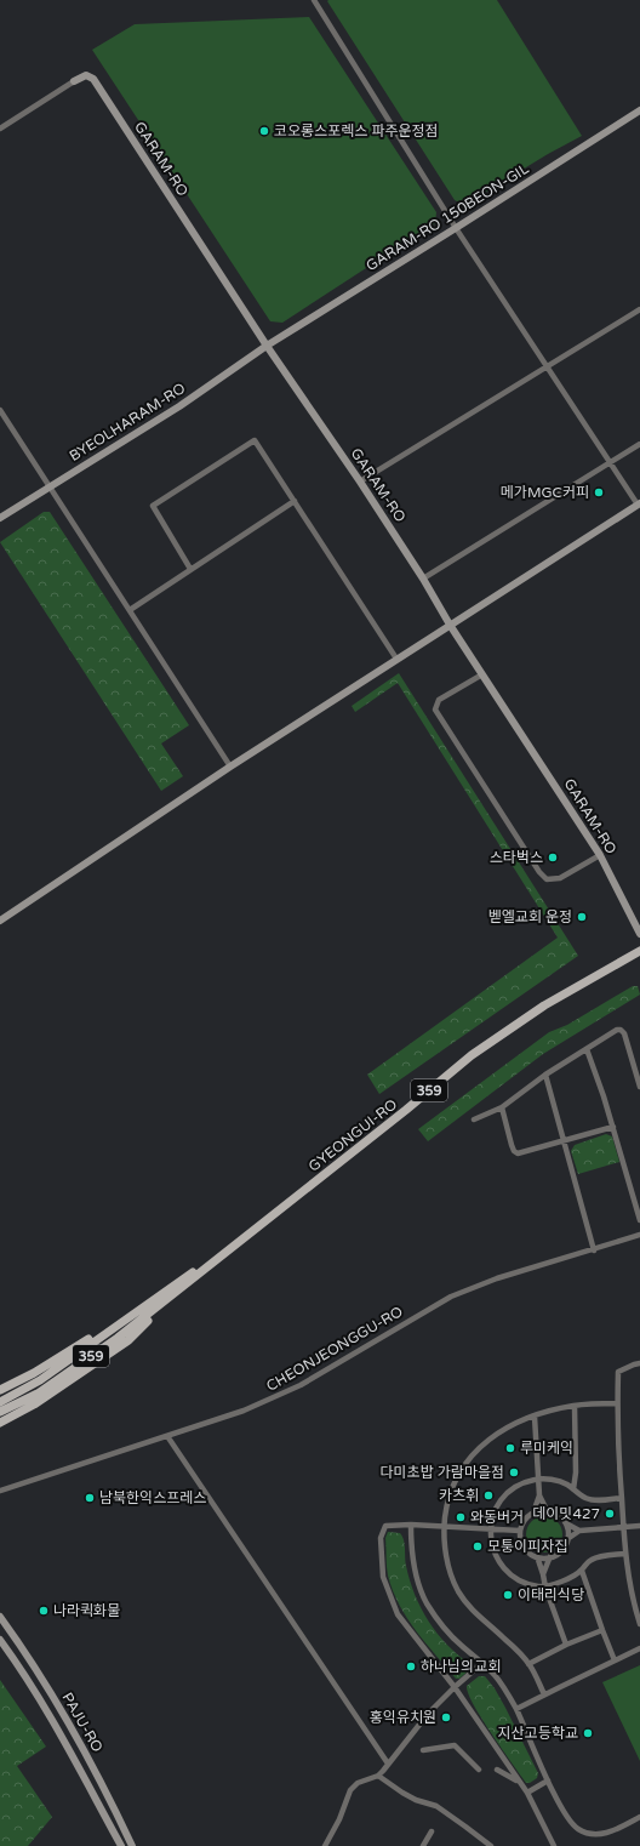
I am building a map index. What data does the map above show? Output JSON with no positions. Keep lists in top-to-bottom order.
{
  "streets": {
    "main road": ["359", "GYEONGUI-RO"],
    "street": [
      "GARAM-RO",
      "GARAM-RO 150BEON-GIL",
      "BYEOLHARAM-RO",
      "CHEONJEONGGU-RO",
      "PAJU-RO"
    ]
  },
  "crossings": [
    ["GARAM-RO", "GARAM-RO 150BEON-GIL"],
    ["GARAM-RO", "BYEOLHARAM-RO"],
    ["GARAM-RO 150BEON-GIL", "BYEOLHARAM-RO"]
  ],
  "places": [
    "코오롱스포렉스 파주운정점",
    "메가MGC커피",
    "스타벅스",
    "벧엘교회 운정",
    "루미케익",
    "다미초밥 가람마을점",
    "카츠휘",
    "남북한익스프레스",
    "데이밋427",
    "와동버거",
    "모퉁이피자집",
    "이태리식당",
    "나라퀵화물",
    "하나님의교회",
    "홍익유치원",
    "지산고등학교"
  ]
}
